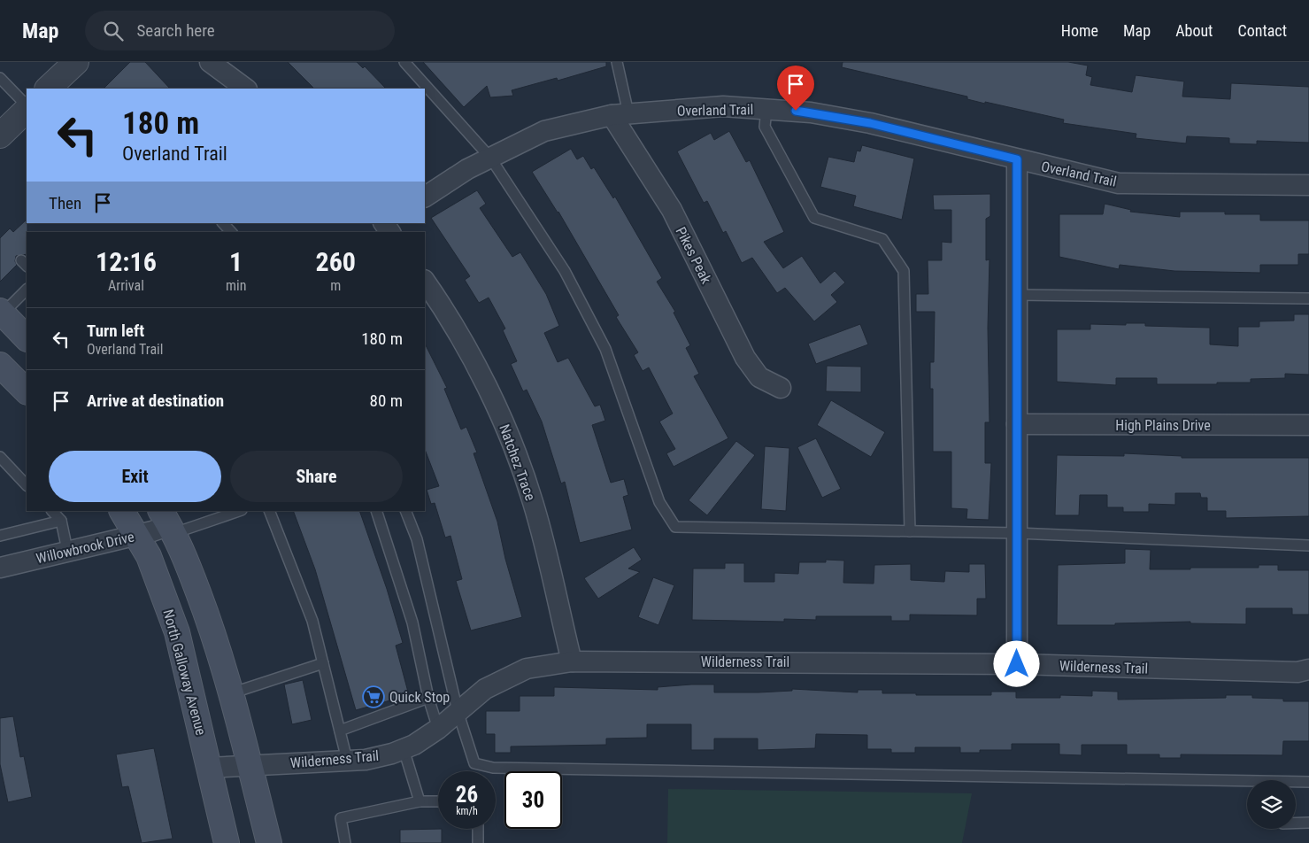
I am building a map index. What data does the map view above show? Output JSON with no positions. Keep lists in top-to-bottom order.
{
  "streets": {
    "main road": ["North Galloway Avenue"],
    "street": [
      "Overland Trail",
      "Pikes Peak",
      "High Plains Drive",
      "Natchez Trace",
      "Willowbrook Drive",
      "Wilderness Trail"
    ]
  },
  "crossings": [
    ["Overland Trail", "Pikes Peak"],
    ["Natchez Trace", "Wilderness Trail"],
    ["Willowbrook Drive", "North Galloway Avenue"],
    ["Wilderness Trail", "North Galloway Avenue"]
  ],
  "places": {
    "supermarket": ["Quick Stop"]
  },
  "page": {
    "header": "Map",
    "search": "Search here",
    "nav": [
      "Home",
      "Map",
      "About",
      "Contact"
    ],
    "turn": ["180 m", "Overland Trail"],
    "then": "Then",
    "eta": [
      "12:16",
      "Arrival",
      "1",
      "min",
      "260",
      "m"
    ],
    "list": [
      {
        "name": "Turn left",
        "note": "Overland Trail",
        "value": "180 m"
      },
      {
        "name": "Arrive at destination",
        "value": "80 m"
      }
    ],
    "buttons": ["Exit", "Share"],
    "speed": "26 km/h",
    "limit": "30"
  }
}
